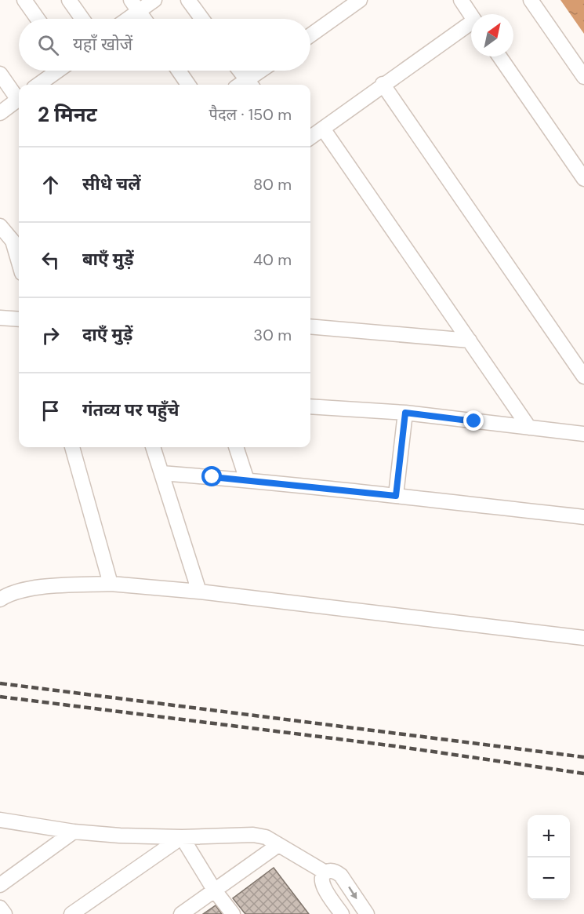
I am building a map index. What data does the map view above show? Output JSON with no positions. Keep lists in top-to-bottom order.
{
  "north": "top right",
  "page": {
    "search": "यहाँ खोजें",
    "heading": ["2 मिनट", "पैदल · 150 m"],
    "list": [
      ["सीधे चलें", "80 m"],
      ["बाएँ मुड़ें", "40 m"],
      ["दाएँ मुड़ें", "30 m"],
      "गंतव्य पर पहुँचे"
    ],
    "map_buttons": ["+", "−"]
  }
}
